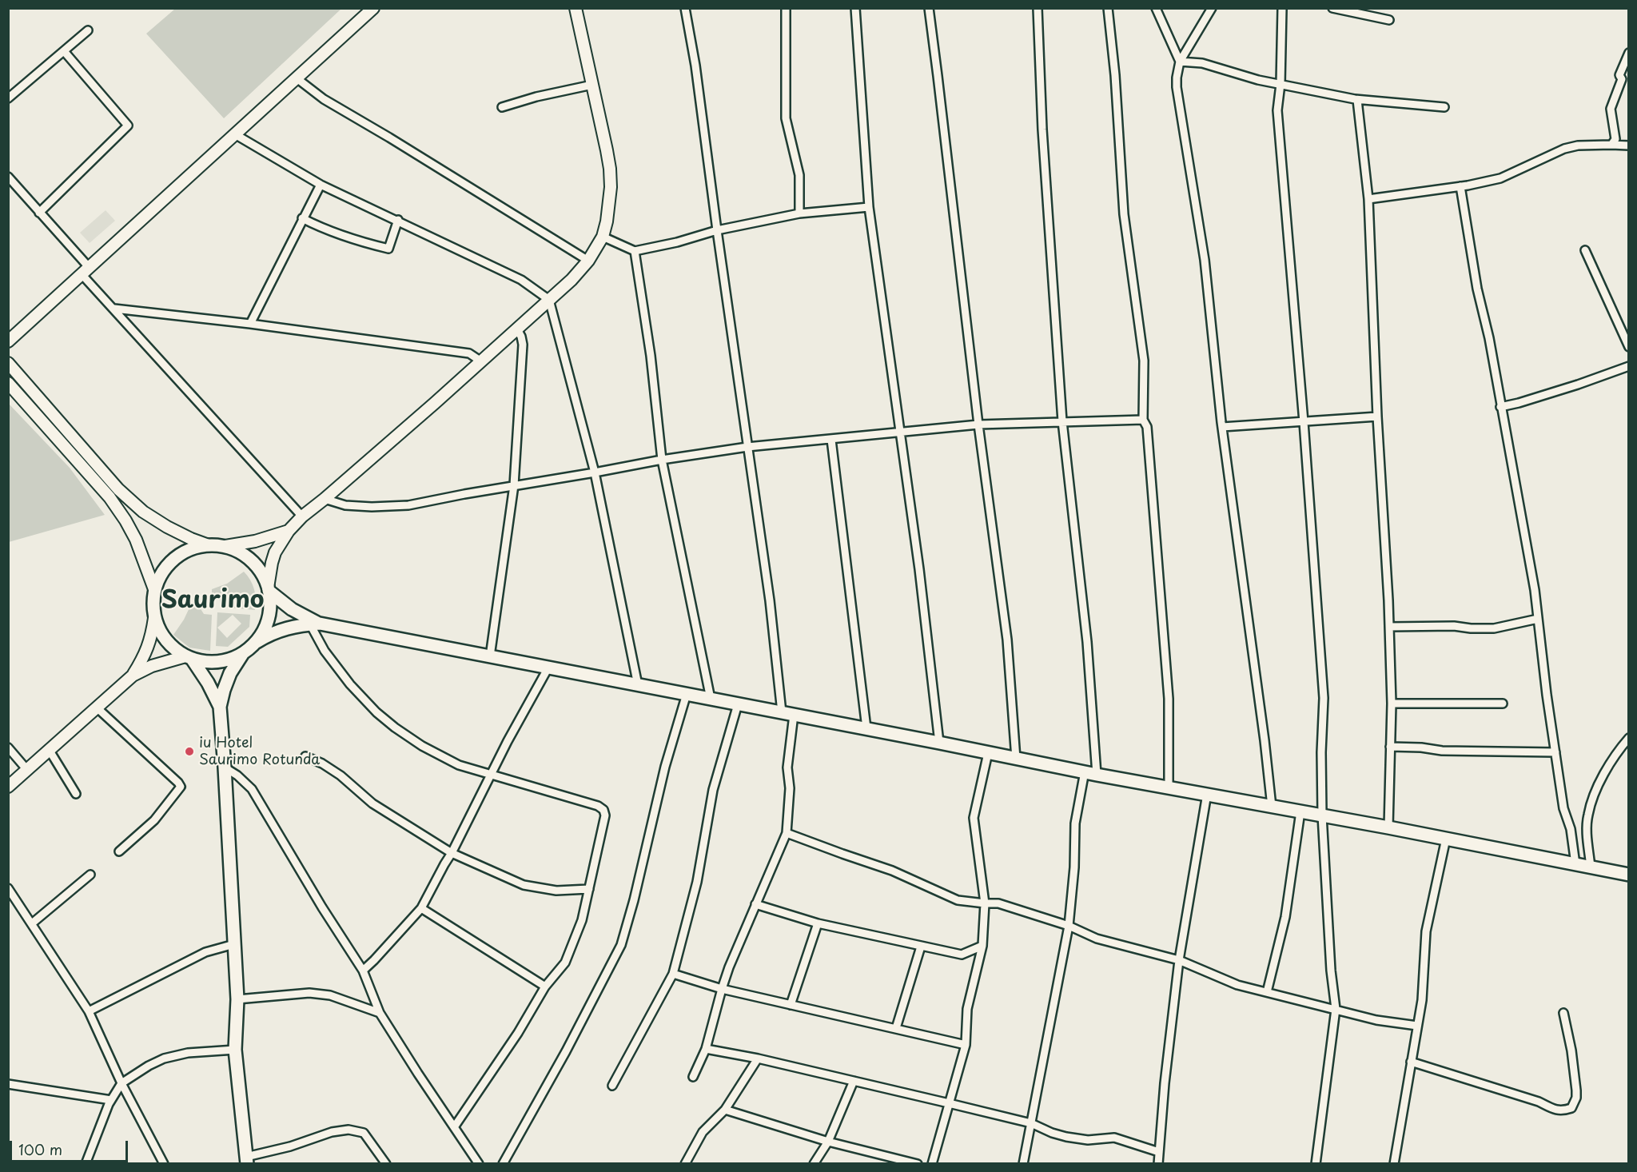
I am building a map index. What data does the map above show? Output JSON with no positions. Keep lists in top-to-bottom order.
{
  "districts": ["Saurimo"],
  "places": ["iu Hotel Saurimo Rotunda"],
  "scale_bar": "100 m"
}
